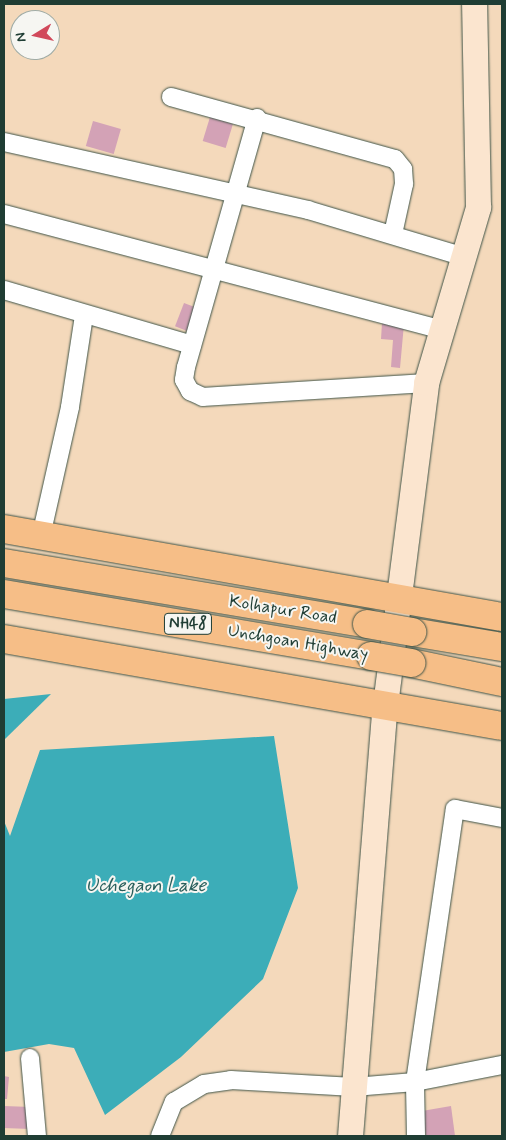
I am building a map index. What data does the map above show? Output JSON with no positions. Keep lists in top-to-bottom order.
{
  "streets": {
    "highway": ["Kolhapur Road", "NH48", "Unchgoan Highway"]
  },
  "water": ["Uchegaon Lake"],
  "north": "left"
}
